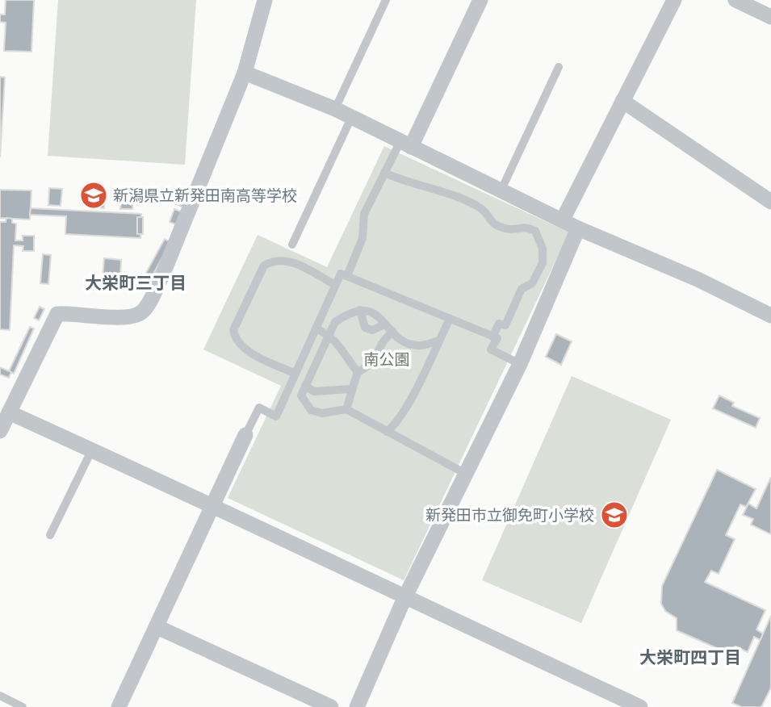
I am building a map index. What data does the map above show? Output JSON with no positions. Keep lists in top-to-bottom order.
{
  "districts": ["大栄町三丁目", "大栄町四丁目"],
  "parks": ["南公園"],
  "places": {
    "school or university": ["新潟県立新発田南高等学校", "新発田市立御免町小学校"]
  }
}
